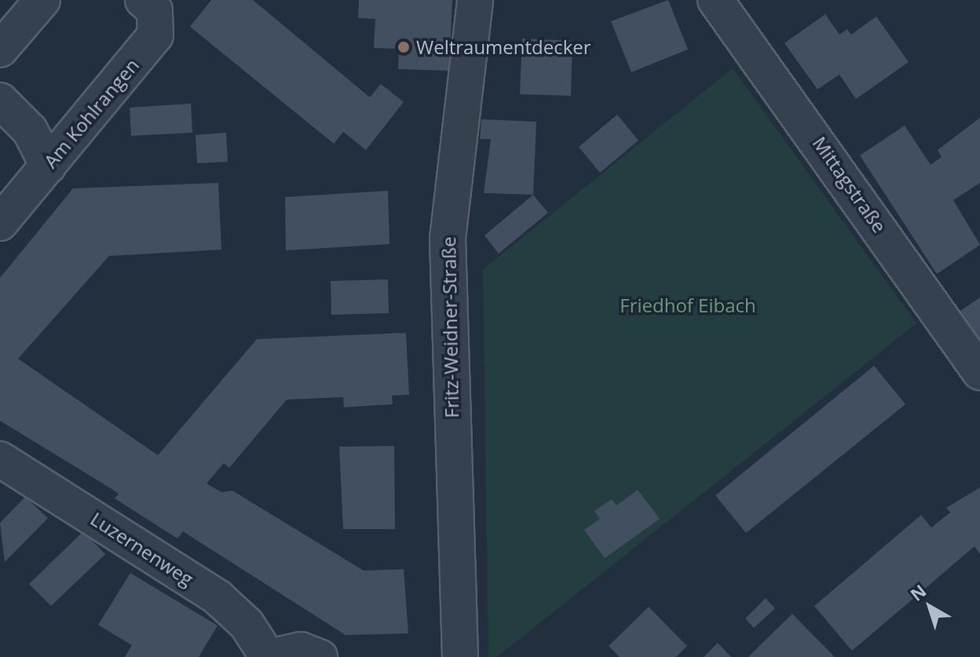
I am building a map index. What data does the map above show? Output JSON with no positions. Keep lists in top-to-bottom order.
{
  "streets": {
    "street": [
      "Am Kohlrangen",
      "Mittagstraße",
      "Fritz-Weidner-Straße",
      "Luzernenweg"
    ]
  },
  "parks": ["Friedhof Eibach"],
  "places": ["Weltraumentdecker"],
  "north": "top left"
}
